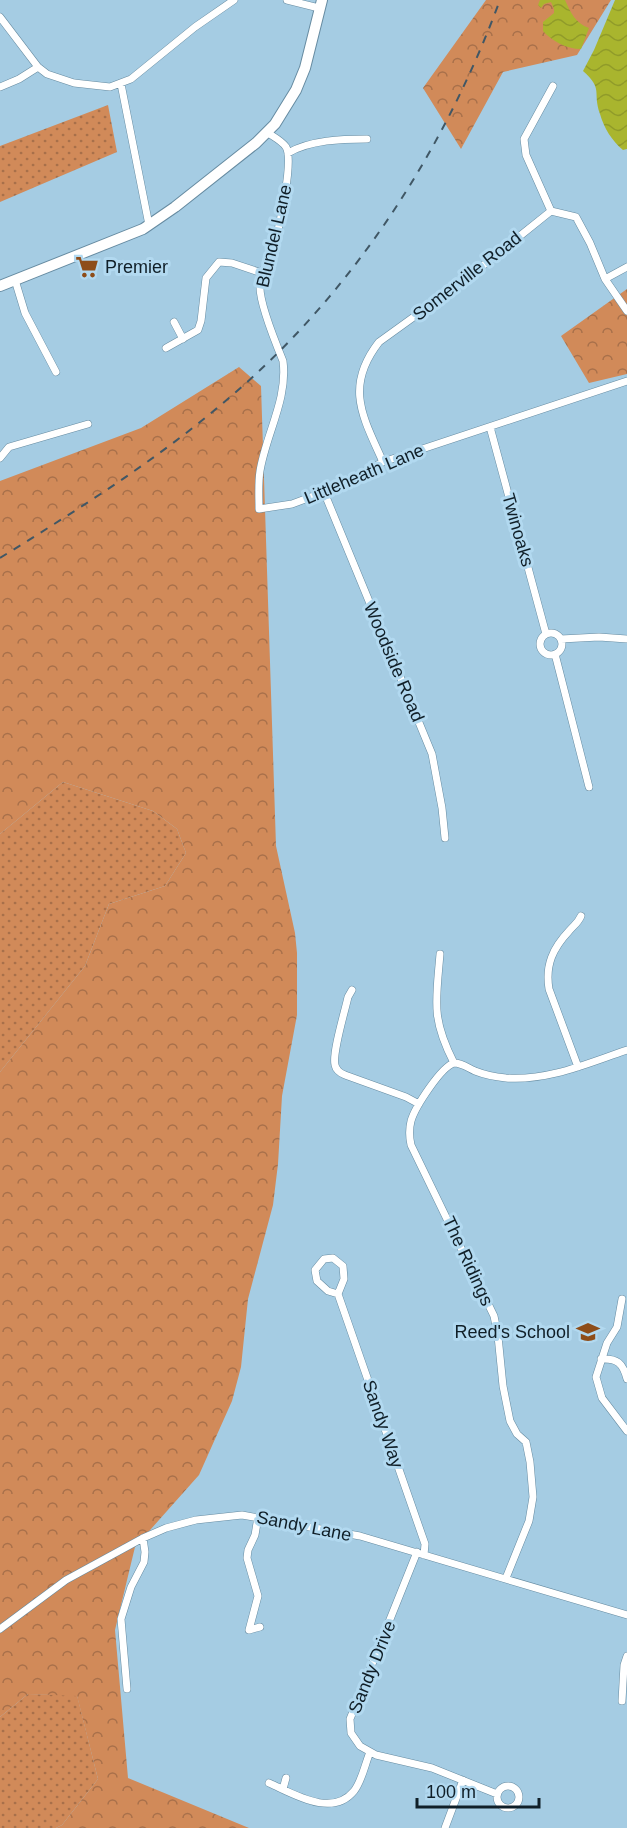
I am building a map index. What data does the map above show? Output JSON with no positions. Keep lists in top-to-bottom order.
{
  "streets": {
    "street": [
      "Blundel Lane",
      "Somerville Road",
      "Littleheath Lane",
      "Twinoaks",
      "Woodside Road",
      "The Ridings",
      "Sandy Way",
      "Sandy Lane",
      "Sandy Drive"
    ]
  },
  "crossings": [
    ["Blundel Lane", "Littleheath Lane"],
    ["Somerville Road", "Littleheath Lane"],
    ["Littleheath Lane", "Twinoaks"],
    ["Littleheath Lane", "Woodside Road"],
    ["The Ridings", "Sandy Lane"],
    ["Sandy Way", "Sandy Lane"],
    ["Sandy Way", "Sandy Drive"],
    ["Sandy Lane", "Sandy Drive"]
  ],
  "places": {
    "supermarket": ["Premier"],
    "school or university": ["Reed's School"]
  },
  "scale_bar": "100 m"
}
